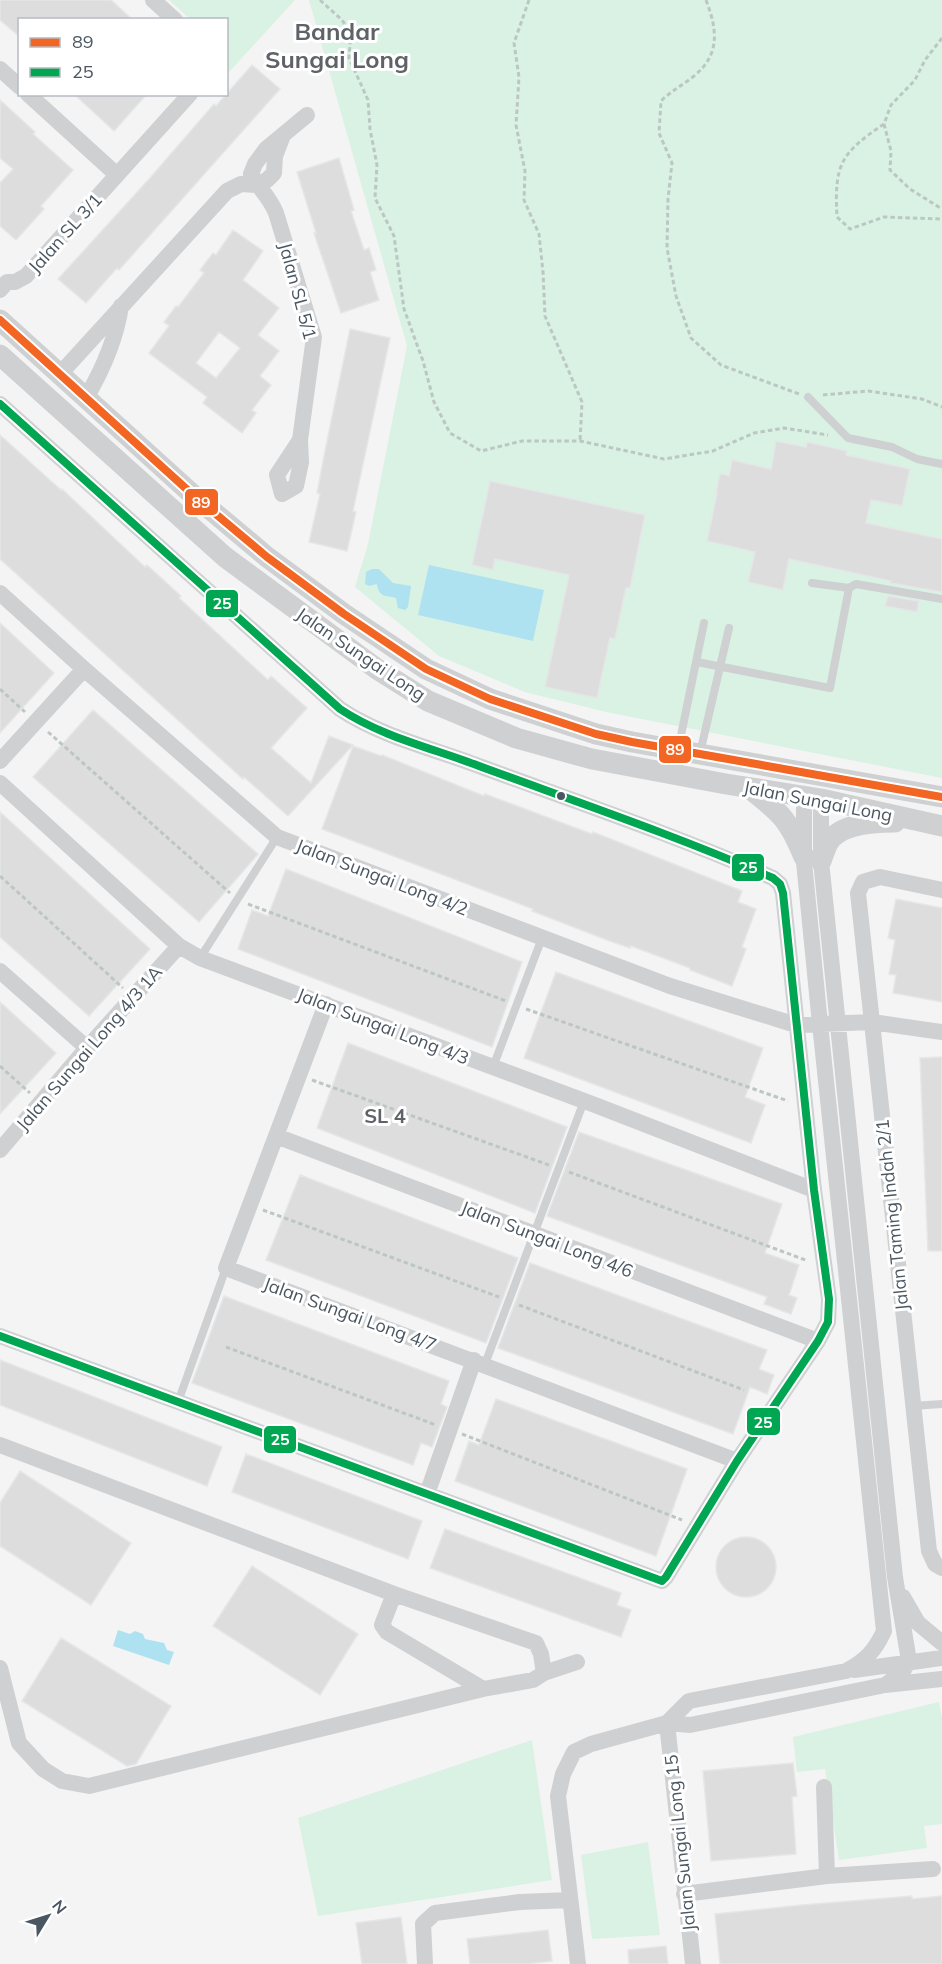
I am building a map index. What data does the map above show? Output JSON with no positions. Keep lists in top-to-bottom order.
{
  "streets": {
    "street": [
      "Jalan SL 3/1",
      "Jalan SL 5/1",
      "Jalan Sungai Long",
      "Jalan Sungai Long 4/2",
      "Jalan Sungai Long 4/3",
      "Jalan Sungai Long 4/3 1A",
      "Jalan Taming Indah 2/1",
      "Jalan Sungai Long 4/6",
      "Jalan Sungai Long 4/7",
      "Jalan Sungai Long 15"
    ]
  },
  "crossings": [
    ["Jalan Sungai Long 4/2", "Jalan Taming Indah 2/1"],
    ["Jalan Sungai Long 4/3", "Jalan Sungai Long 4/3 1A"]
  ],
  "districts": ["Bandar Sungai Long", "SL 4"],
  "lines": ["transit line 89", "transit line 25"],
  "legend": ["89", "25"],
  "north": "top right"
}
